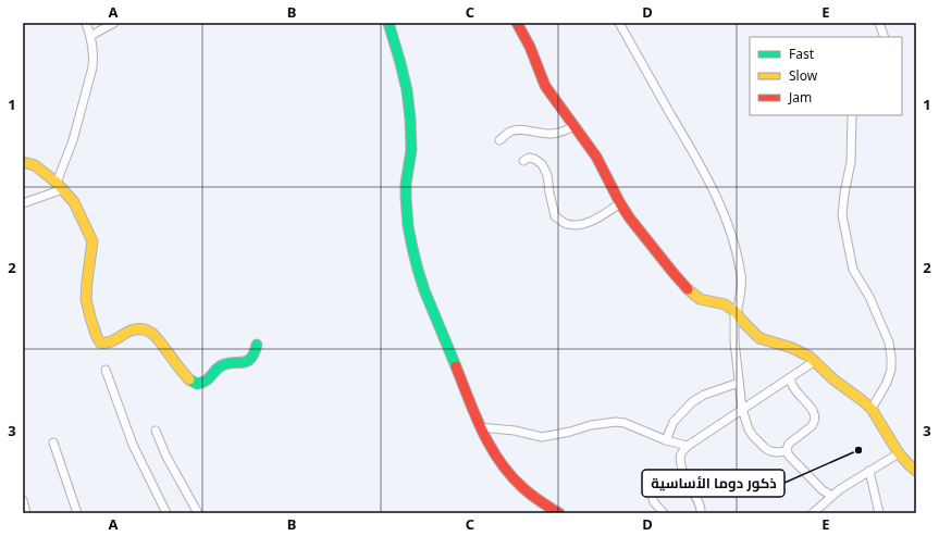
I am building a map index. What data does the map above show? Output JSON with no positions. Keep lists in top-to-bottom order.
{
  "places": ["ذكور دوما الأساسية"],
  "legend": ["Fast", "Slow", "Jam"],
  "grid": {
    "columns": [
      "A",
      "B",
      "C",
      "D",
      "E"
    ],
    "rows": ["1", "2", "3"]
  }
}
